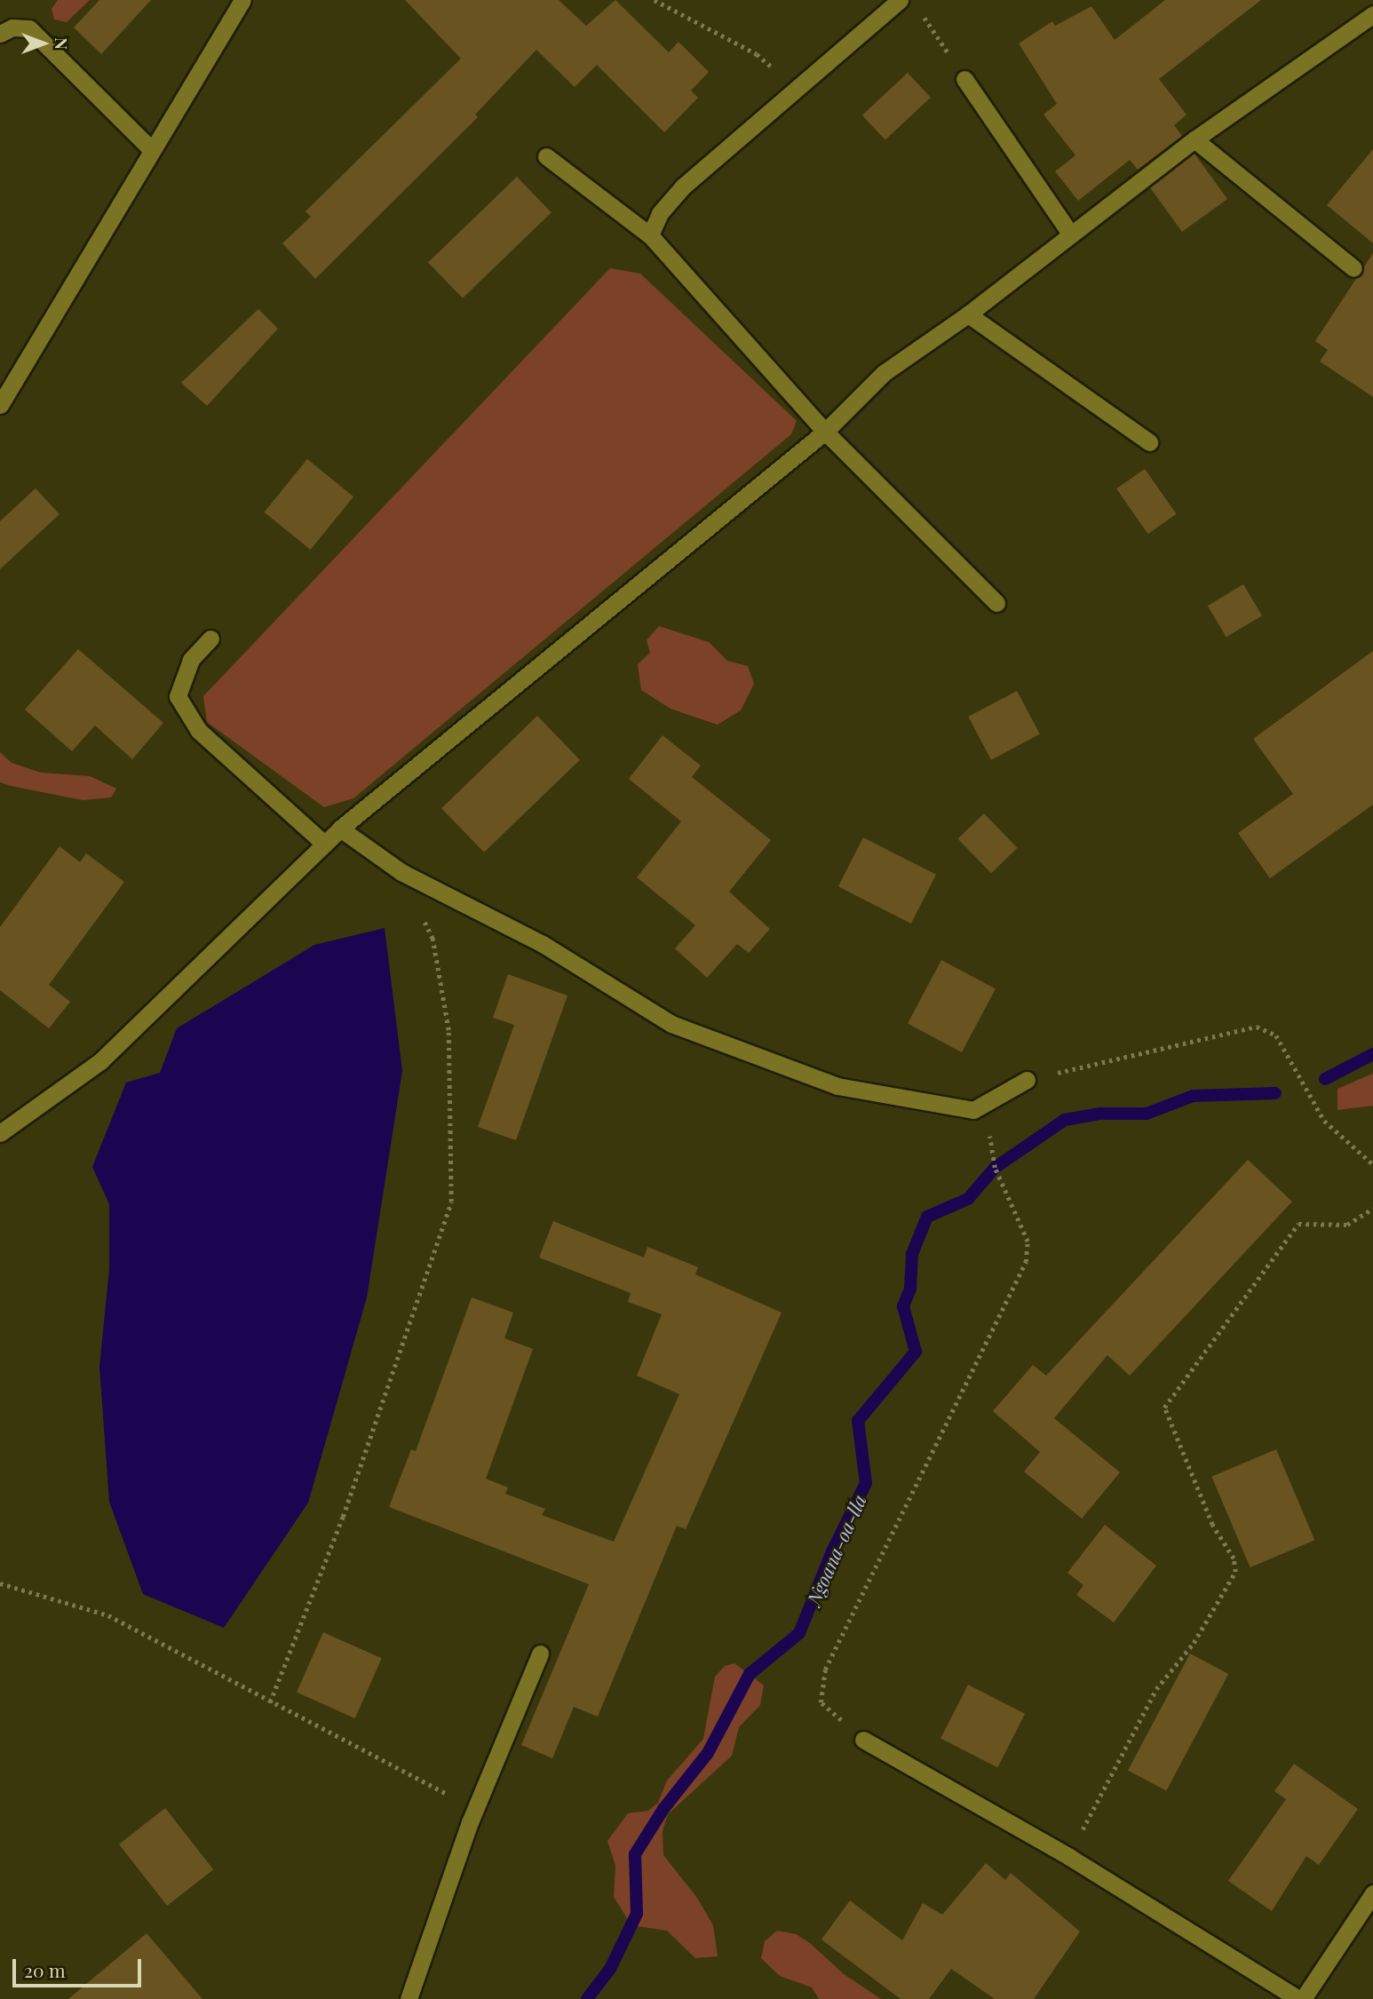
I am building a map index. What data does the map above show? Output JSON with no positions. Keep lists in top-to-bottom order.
{
  "water": ["Ngoana-oa-lla"],
  "scale_bar": "20 m",
  "north": "right"
}
